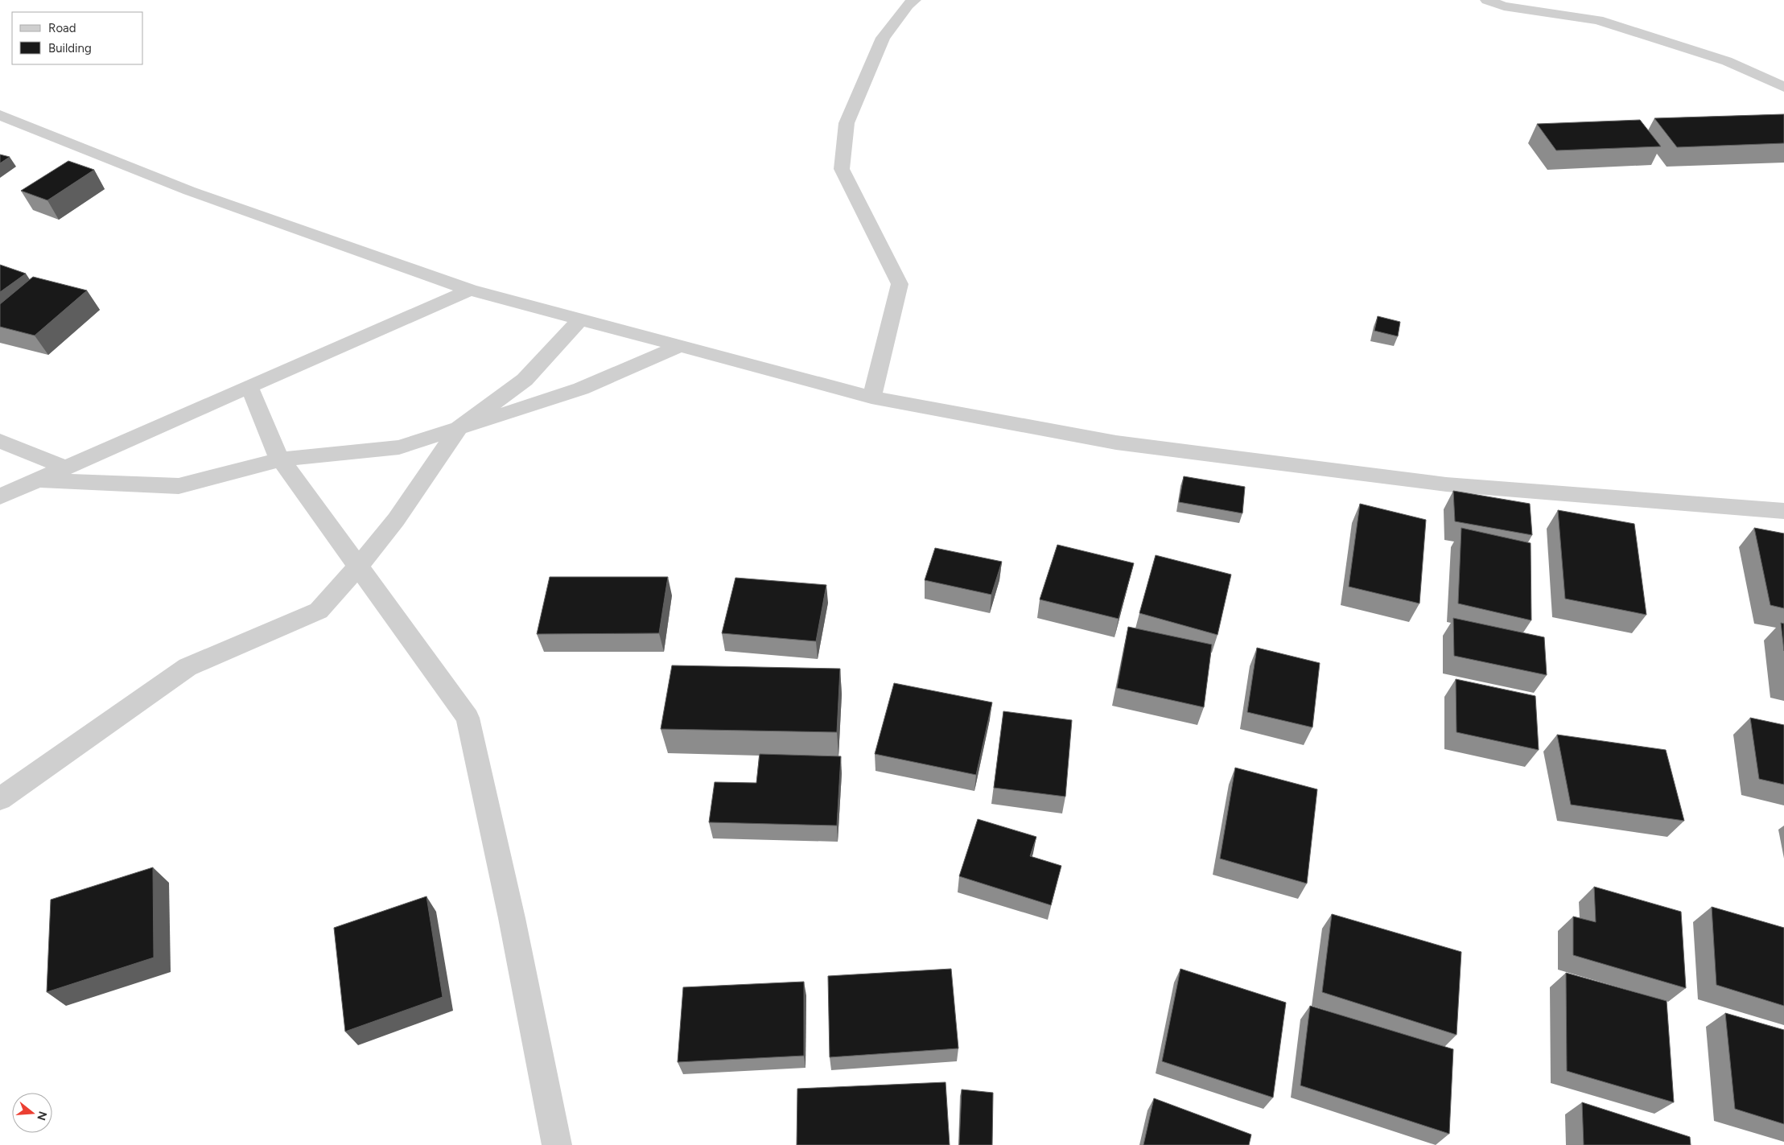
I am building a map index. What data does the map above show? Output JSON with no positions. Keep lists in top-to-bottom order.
{
  "legend": ["Road", "Building"],
  "north": "right"
}
